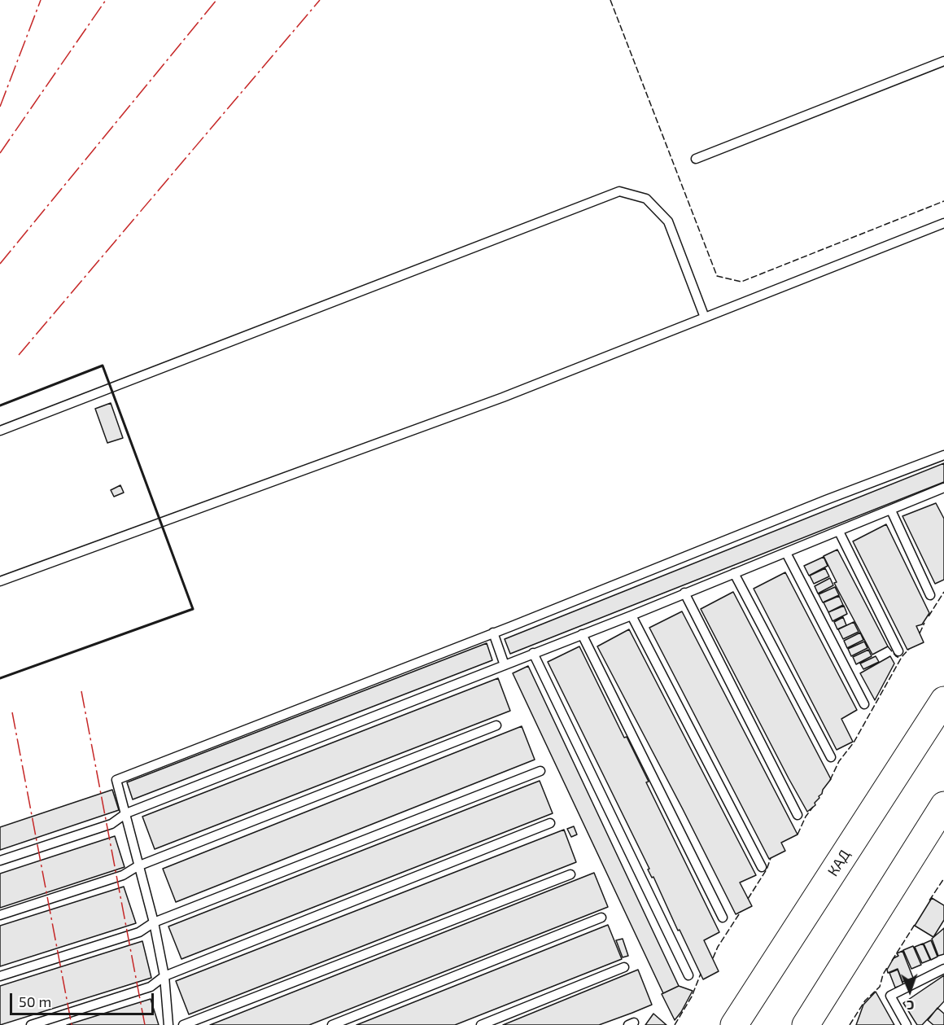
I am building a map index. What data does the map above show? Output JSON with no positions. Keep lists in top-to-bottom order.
{
  "streets": {
    "highway": ["КАД"]
  },
  "scale_bar": "50 m",
  "north": "bottom"
}
